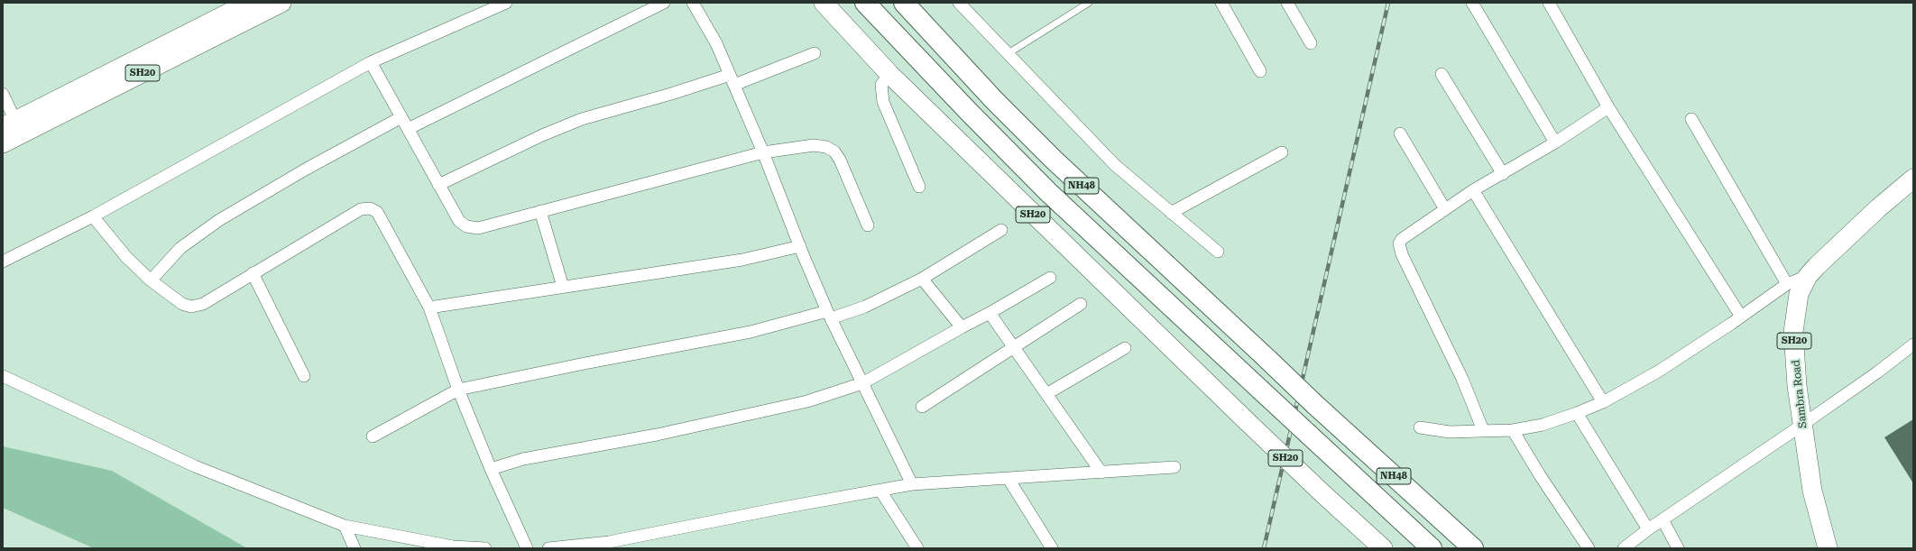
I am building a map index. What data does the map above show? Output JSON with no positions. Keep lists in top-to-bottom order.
{
  "streets": {
    "highway": ["NH48"],
    "main road": ["SH20", "Sambra Road"]
  }
}
